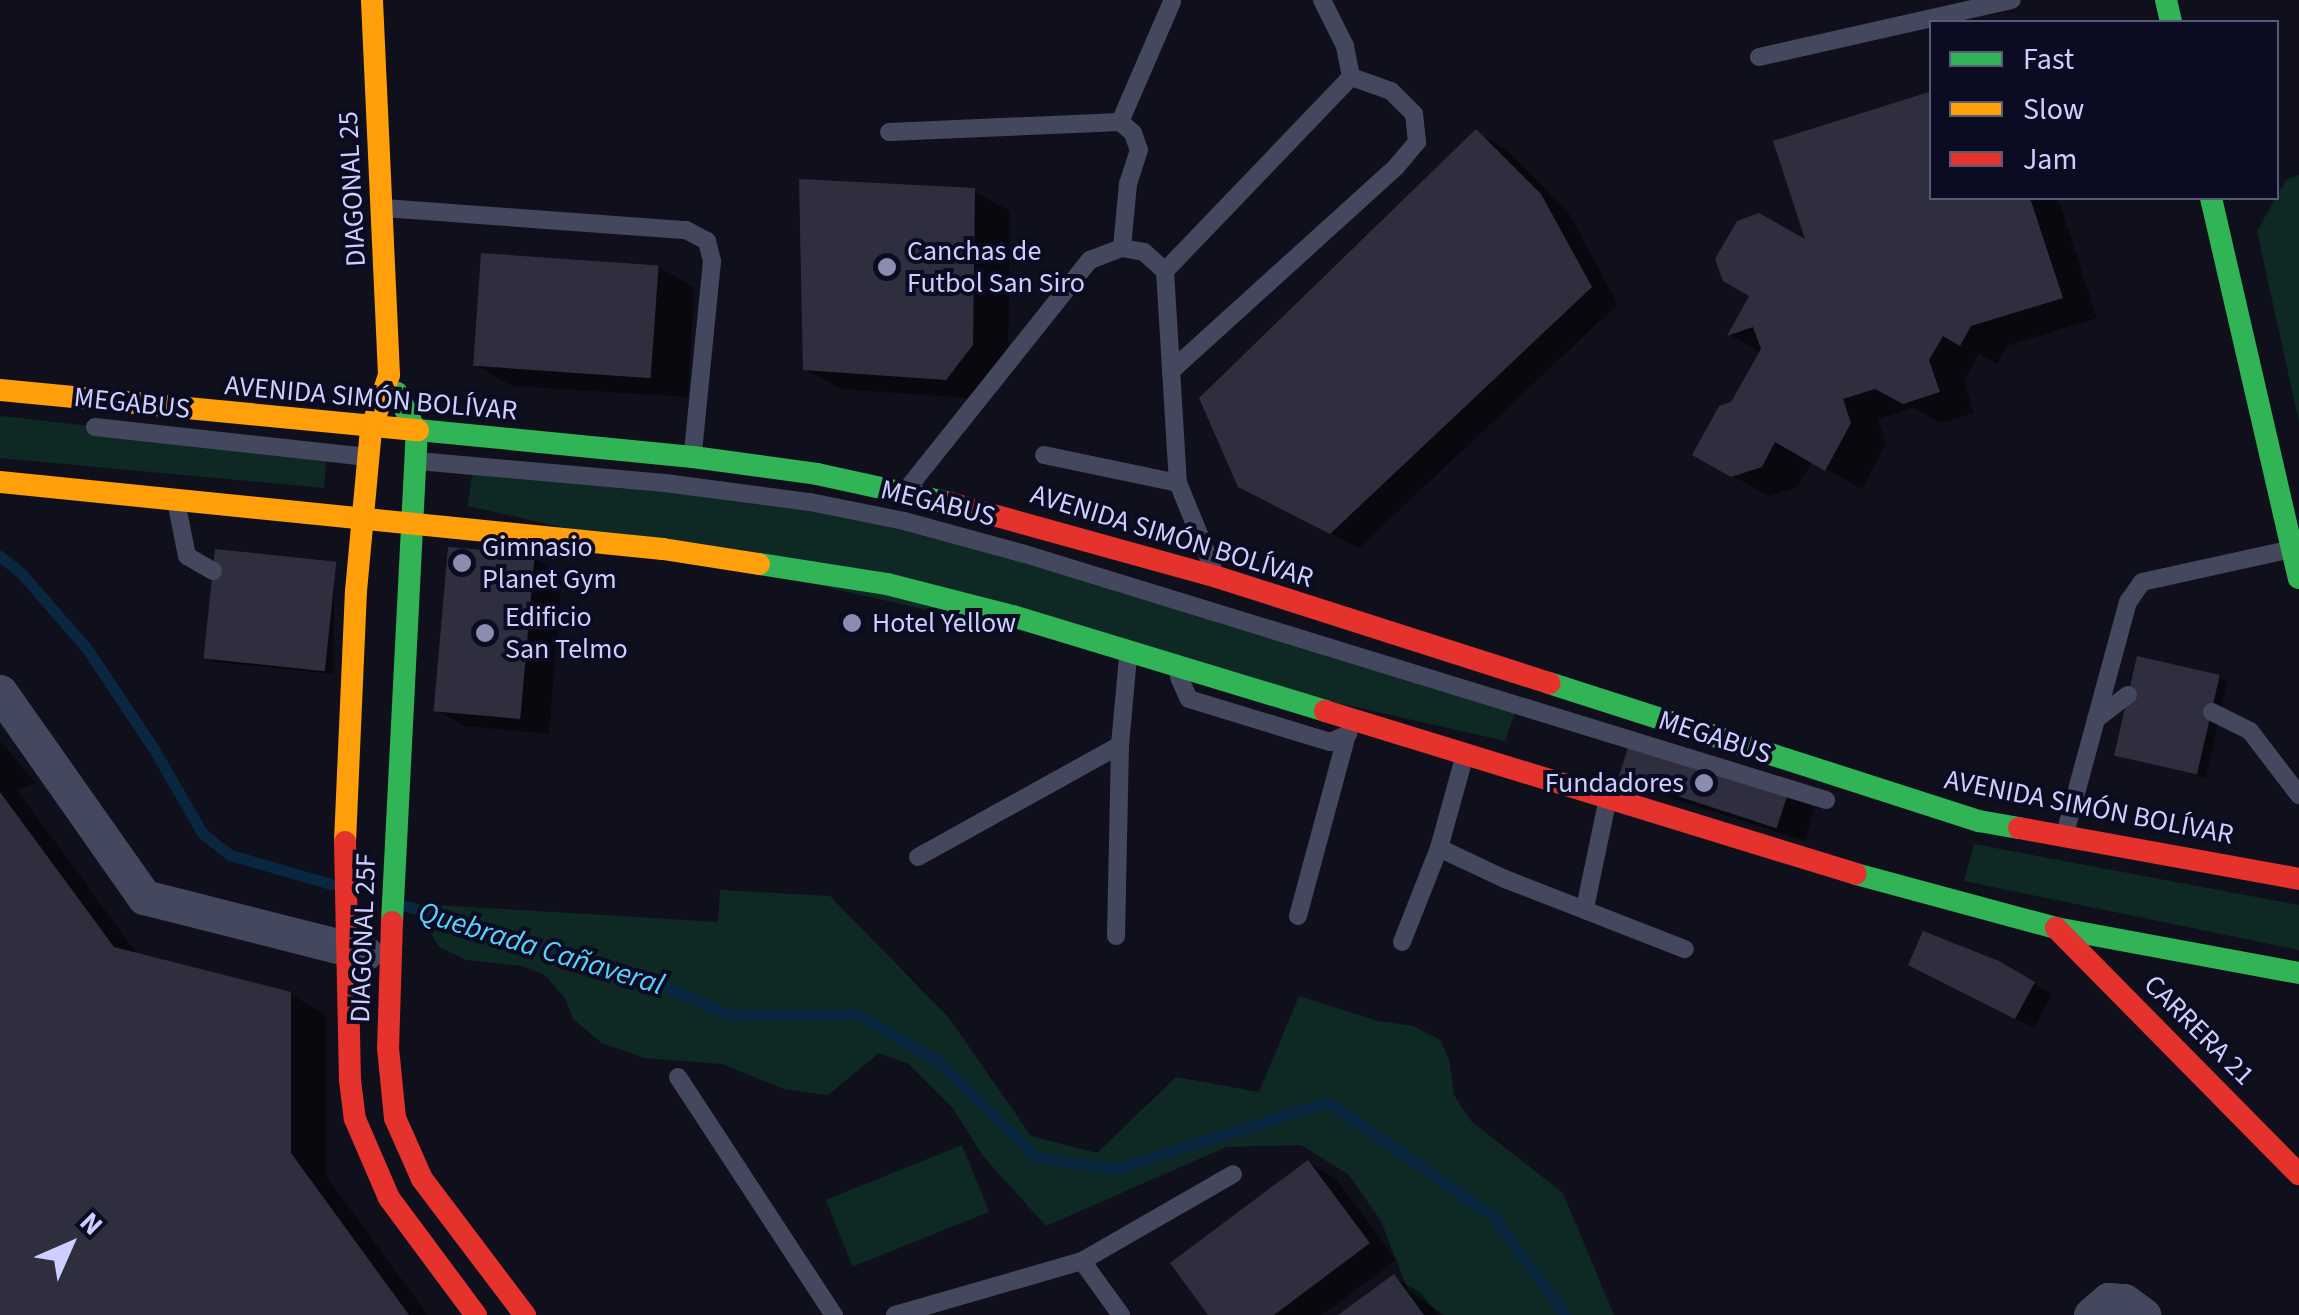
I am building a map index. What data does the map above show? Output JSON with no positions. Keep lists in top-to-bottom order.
{
  "streets": {
    "main road": [
      "DIAGONAL 25",
      "AVENIDA SIMÓN BOLÍVAR",
      "DIAGONAL 25F",
      "CARRERA 21"
    ],
    "lane": ["MEGABUS"]
  },
  "crossings": [
    ["DIAGONAL 25", "AVENIDA SIMÓN BOLÍVAR"],
    ["DIAGONAL 25", "MEGABUS"],
    ["DIAGONAL 25", "DIAGONAL 25F"]
  ],
  "water": ["Quebrada Cañaveral"],
  "places": [
    "Canchas de Futbol San Siro",
    "Gimnasio Planet Gym",
    "Hotel Yellow",
    "Edificio San Telmo",
    "Fundadores"
  ],
  "legend": ["Fast", "Slow", "Jam"],
  "north": "top right"
}
